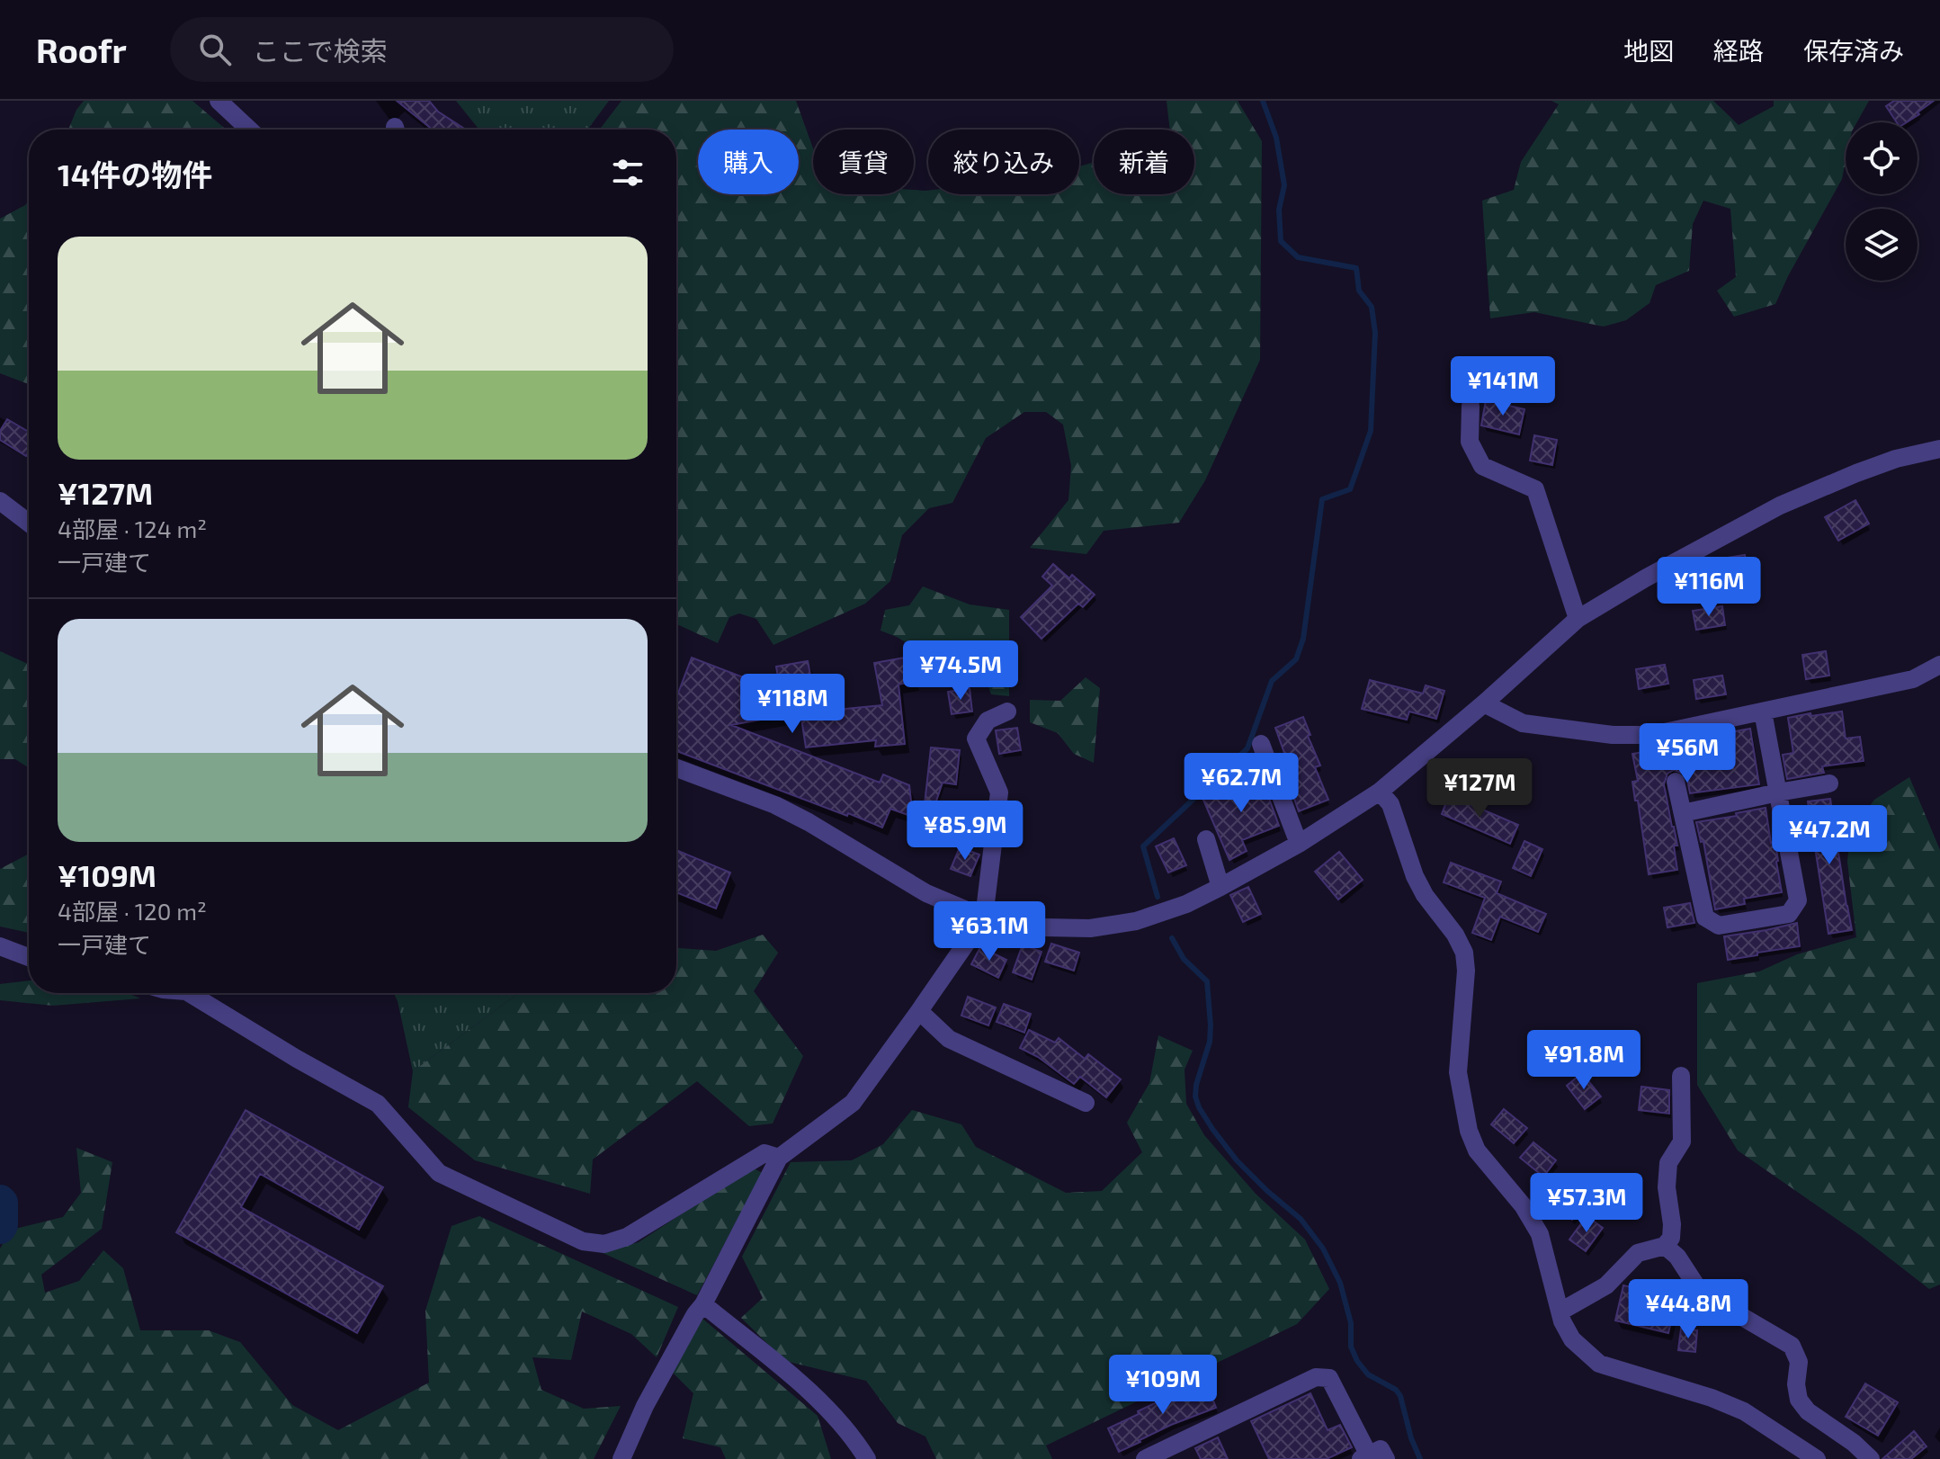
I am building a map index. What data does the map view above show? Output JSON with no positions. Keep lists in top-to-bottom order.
{
  "page": {
    "header": "Roofr",
    "search": "ここで検索",
    "nav": ["地図", "経路", "保存済み"],
    "chip": [
      "購入",
      "賃貸",
      "絞り込み",
      "新着"
    ],
    "heading": "14件の物件",
    "list": [
      {
        "name": "¥127M",
        "note": "4部屋 · 124 m² · 一戸建て"
      },
      {
        "name": "¥109M",
        "note": "4部屋 · 120 m² · 一戸建て"
      }
    ],
    "price": [
      "¥141M",
      "¥116M",
      "¥74.5M",
      "¥118M",
      "¥56M",
      "¥62.7M",
      "¥127M",
      "¥85.9M",
      "¥47.2M",
      "¥63.1M",
      "¥91.8M",
      "¥57.3M",
      "¥44.8M",
      "¥109M"
    ]
  }
}
